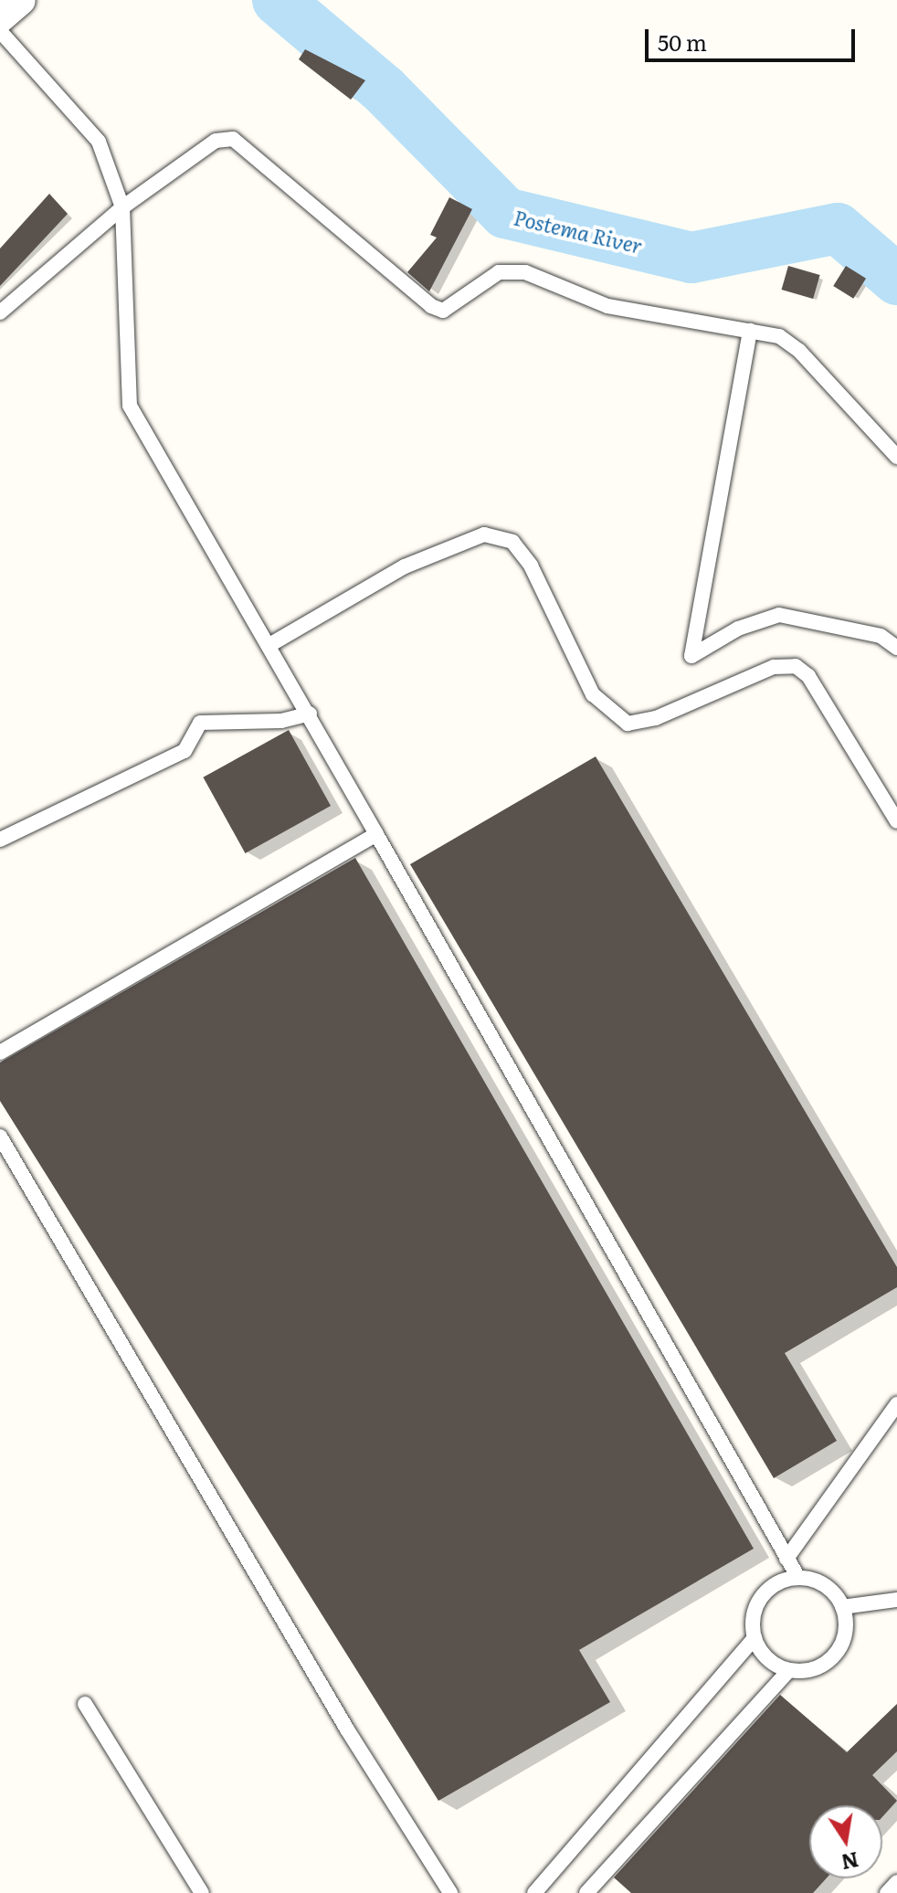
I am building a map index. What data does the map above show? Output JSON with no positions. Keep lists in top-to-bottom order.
{
  "water": ["Postema River"],
  "scale_bar": "50 m",
  "north": "bottom"
}
